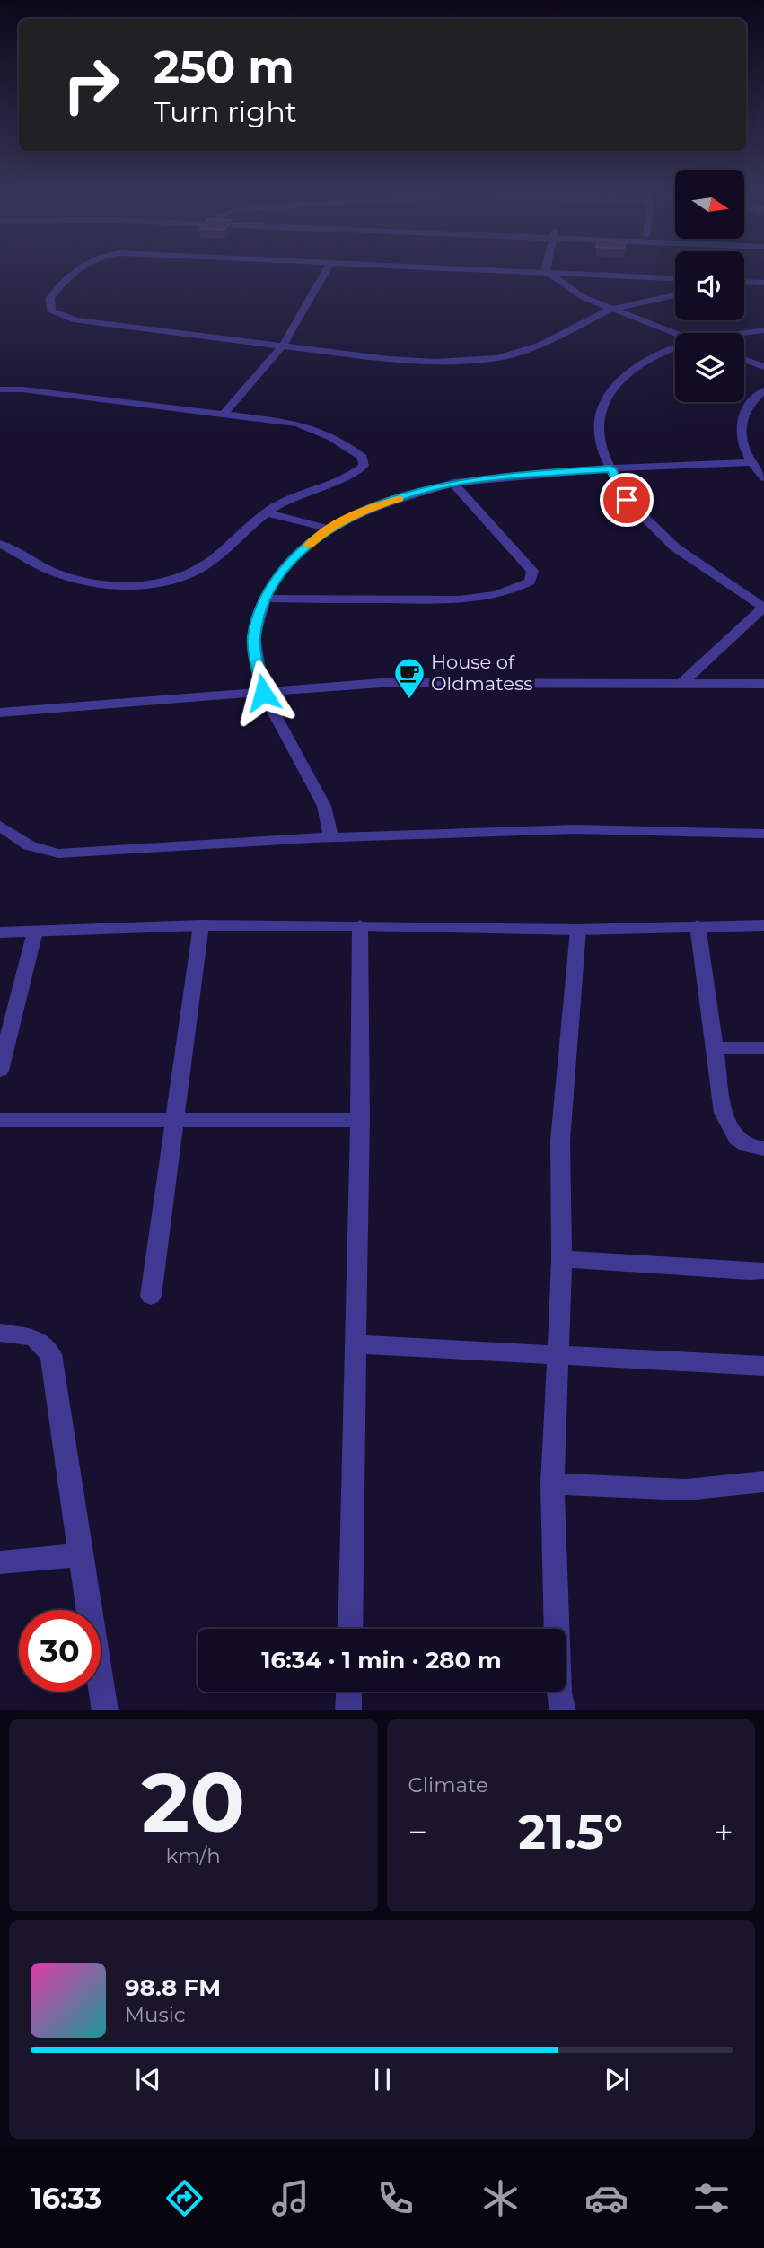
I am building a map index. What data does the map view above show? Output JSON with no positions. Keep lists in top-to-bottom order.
{
  "places": {
    "cafe": ["House of Oldmatess"]
  },
  "north": "right",
  "page": {
    "turn": ["250 m", "Turn right"],
    "limit": "30",
    "trip": "16:34 · 1 min · 280 m",
    "tile": [
      ["20", "km/h"],
      "Climate"
    ],
    "heat": ["−", "21.5°", "+"],
    "song": ["98.8 FM", "Music"],
    "tabs": "16:33"
  }
}
